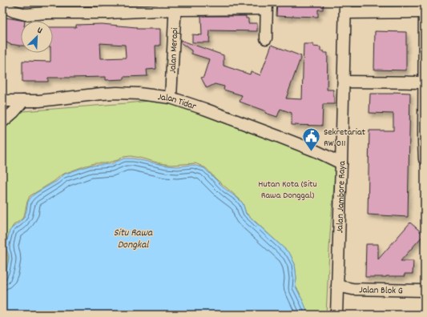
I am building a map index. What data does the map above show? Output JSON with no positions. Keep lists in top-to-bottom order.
{
  "streets": {
    "street": [
      "Jalan Merapi",
      "Jalan Tidar",
      "Jalan Jambore Raya",
      "Jalan Blok G"
    ]
  },
  "crossings": [
    ["Jalan Merapi", "Jalan Tidar"],
    ["Jalan Tidar", "Jalan Jambore Raya"],
    ["Jalan Jambore Raya", "Jalan Blok G"]
  ],
  "water": ["Situ Rawa Dongkal"],
  "parks": ["Hutan Kota (Situ Rawa Donggal)"],
  "places": {
    "public building": ["Sekretariat RW 011"]
  },
  "north": "top right"
}
